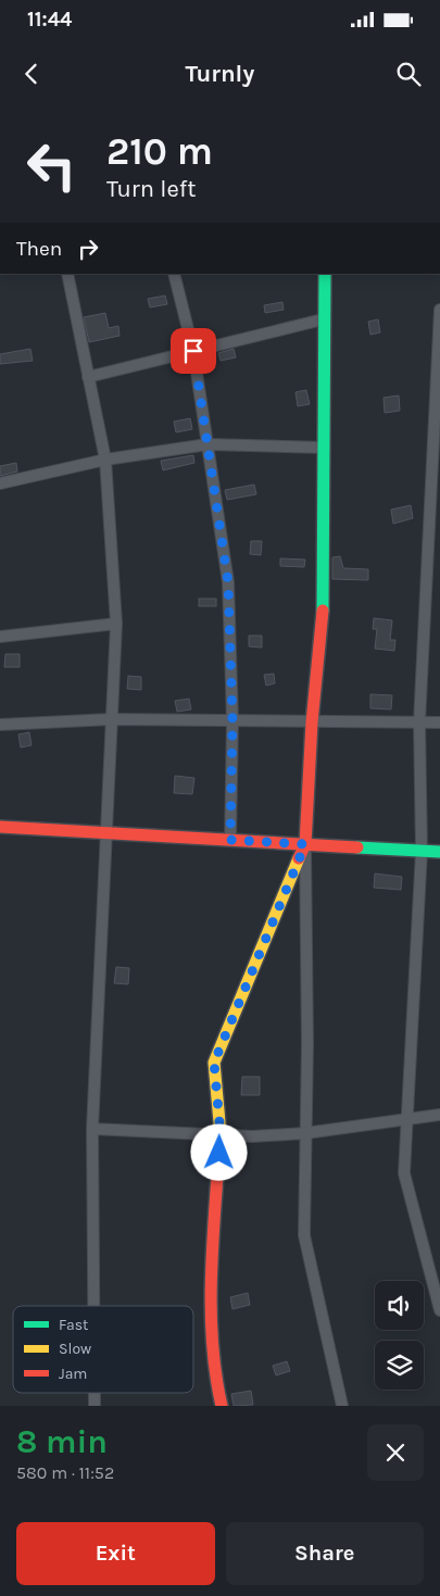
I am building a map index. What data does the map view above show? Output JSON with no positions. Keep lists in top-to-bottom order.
{
  "legend": ["Fast", "Slow", "Jam"],
  "page": {
    "status": "11:44",
    "header": "Turnly",
    "turn": ["210 m", "Turn left"],
    "then": "Then",
    "heading": ["8 min", "580 m · 11:52"],
    "buttons": ["Exit", "Share"]
  }
}
